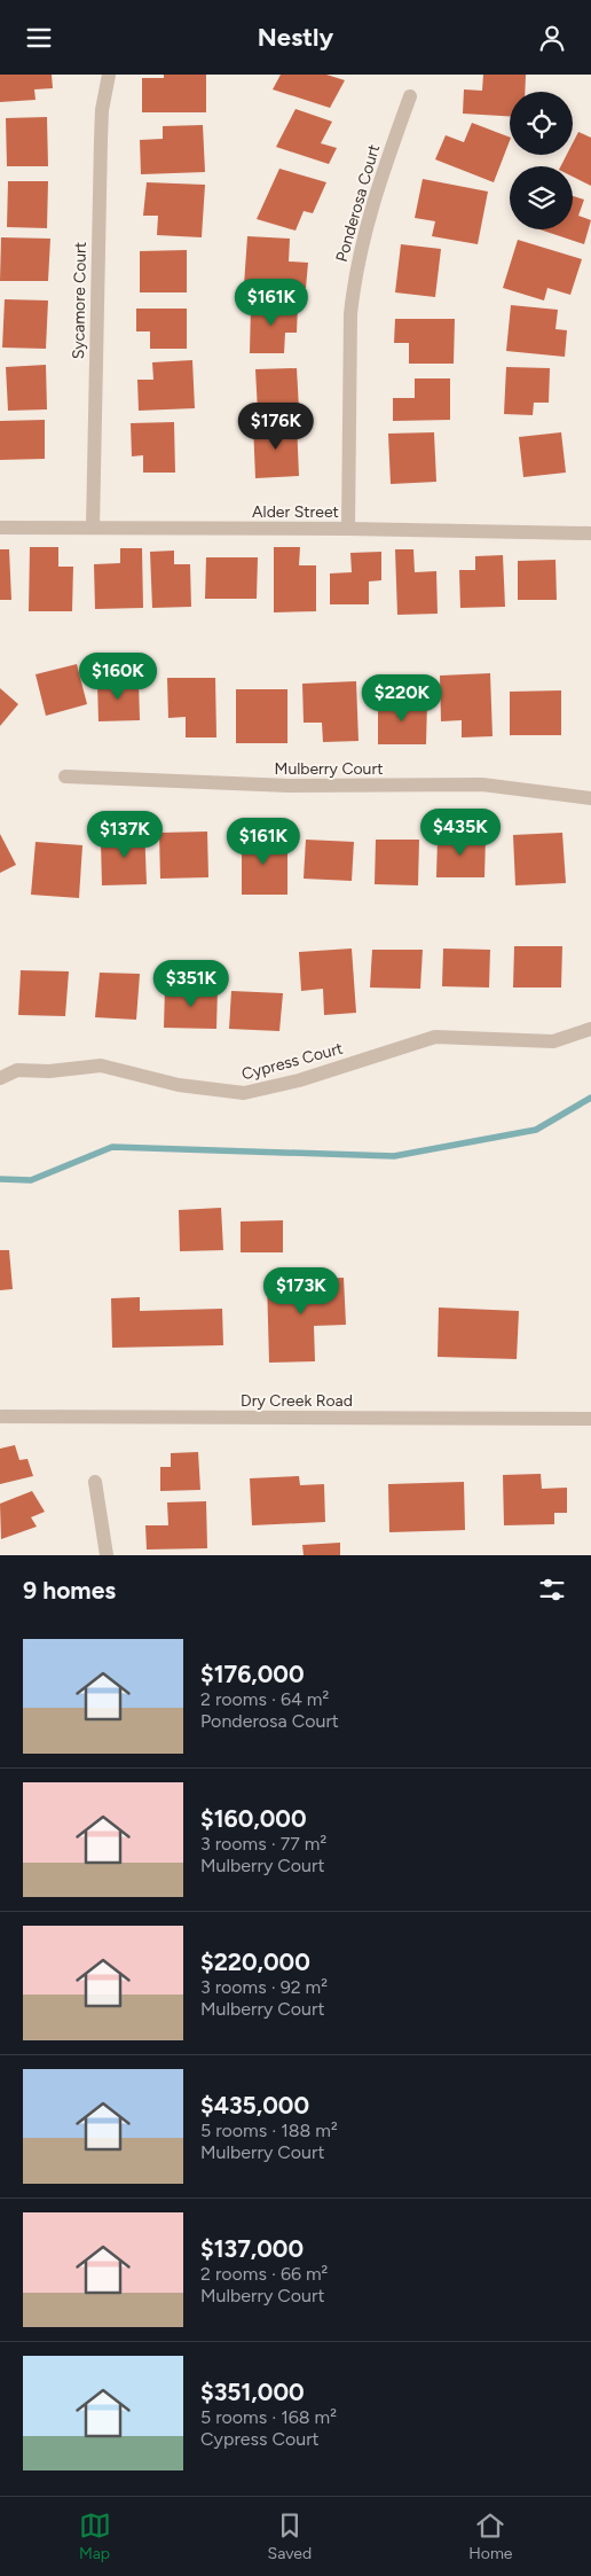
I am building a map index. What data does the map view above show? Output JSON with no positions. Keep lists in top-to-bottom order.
{
  "streets": {
    "street": [
      "Ponderosa Court",
      "Sycamore Court",
      "Alder Street",
      "Mulberry Court",
      "Cypress Court",
      "Dry Creek Road"
    ]
  },
  "crossings": [
    ["Ponderosa Court", "Alder Street"],
    ["Sycamore Court", "Alder Street"]
  ],
  "page": {
    "header": "Nestly",
    "price": [
      "$161K",
      "$176K",
      "$160K",
      "$220K",
      "$435K",
      "$137K",
      "$161K",
      "$351K",
      "$173K"
    ],
    "heading": "9 homes",
    "list": [
      {
        "name": "$176,000",
        "note": "2 rooms · 64 m² · Ponderosa Court"
      },
      {
        "name": "$160,000",
        "note": "3 rooms · 77 m² · Mulberry Court"
      },
      {
        "name": "$220,000",
        "note": "3 rooms · 92 m² · Mulberry Court"
      },
      {
        "name": "$435,000",
        "note": "5 rooms · 188 m² · Mulberry Court"
      },
      {
        "name": "$137,000",
        "note": "2 rooms · 66 m² · Mulberry Court"
      },
      {
        "name": "$351,000",
        "note": "5 rooms · 168 m² · Cypress Court"
      }
    ],
    "tabs": ["Map", "Saved", "Home"]
  }
}
